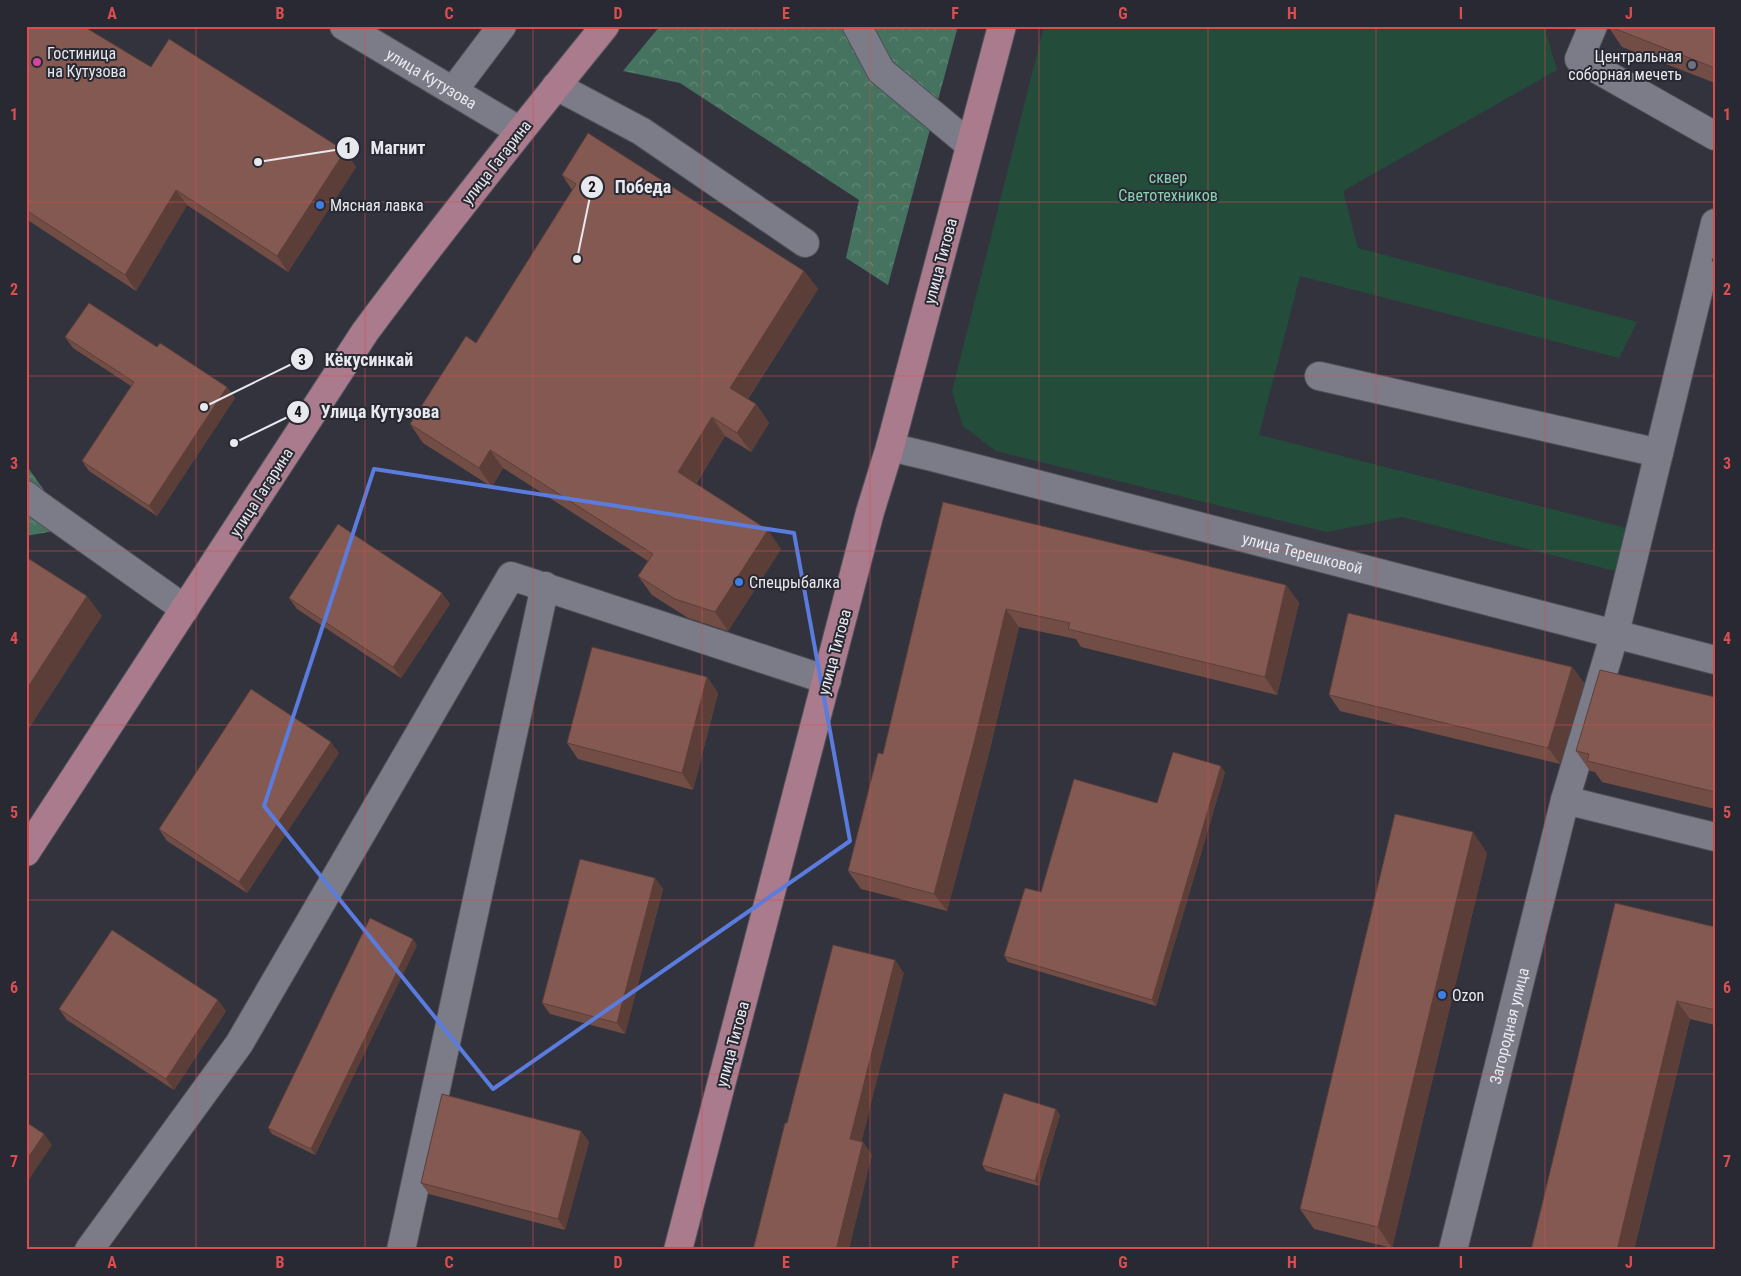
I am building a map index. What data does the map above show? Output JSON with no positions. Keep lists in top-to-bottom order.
{
  "streets": {
    "main road": ["улица Гагарина", "улица Титова"],
    "street": ["улица Кутузова", "улица Терешковой", "Загородная улица"]
  },
  "crossings": [
    ["улица Кутузова", "улица Гагарина"],
    ["улица Титова", "улица Терешковой"],
    ["улица Терешковой", "Загородная улица"]
  ],
  "parks": ["сквер Светотехников"],
  "places": [
    "Гостиница на Кутузова",
    "Центральная соборная мечеть",
    "Магнит",
    "Мясная лавка",
    "Победа",
    "Кёкусинкай",
    "Улица Кутузова",
    "Спецрыбалка",
    "Ozon"
  ],
  "grid": {
    "columns": [
      "A",
      "B",
      "C",
      "D",
      "E",
      "F",
      "G",
      "H",
      "I",
      "J"
    ],
    "rows": [
      "1",
      "2",
      "3",
      "4",
      "5",
      "6",
      "7"
    ]
  }
}
